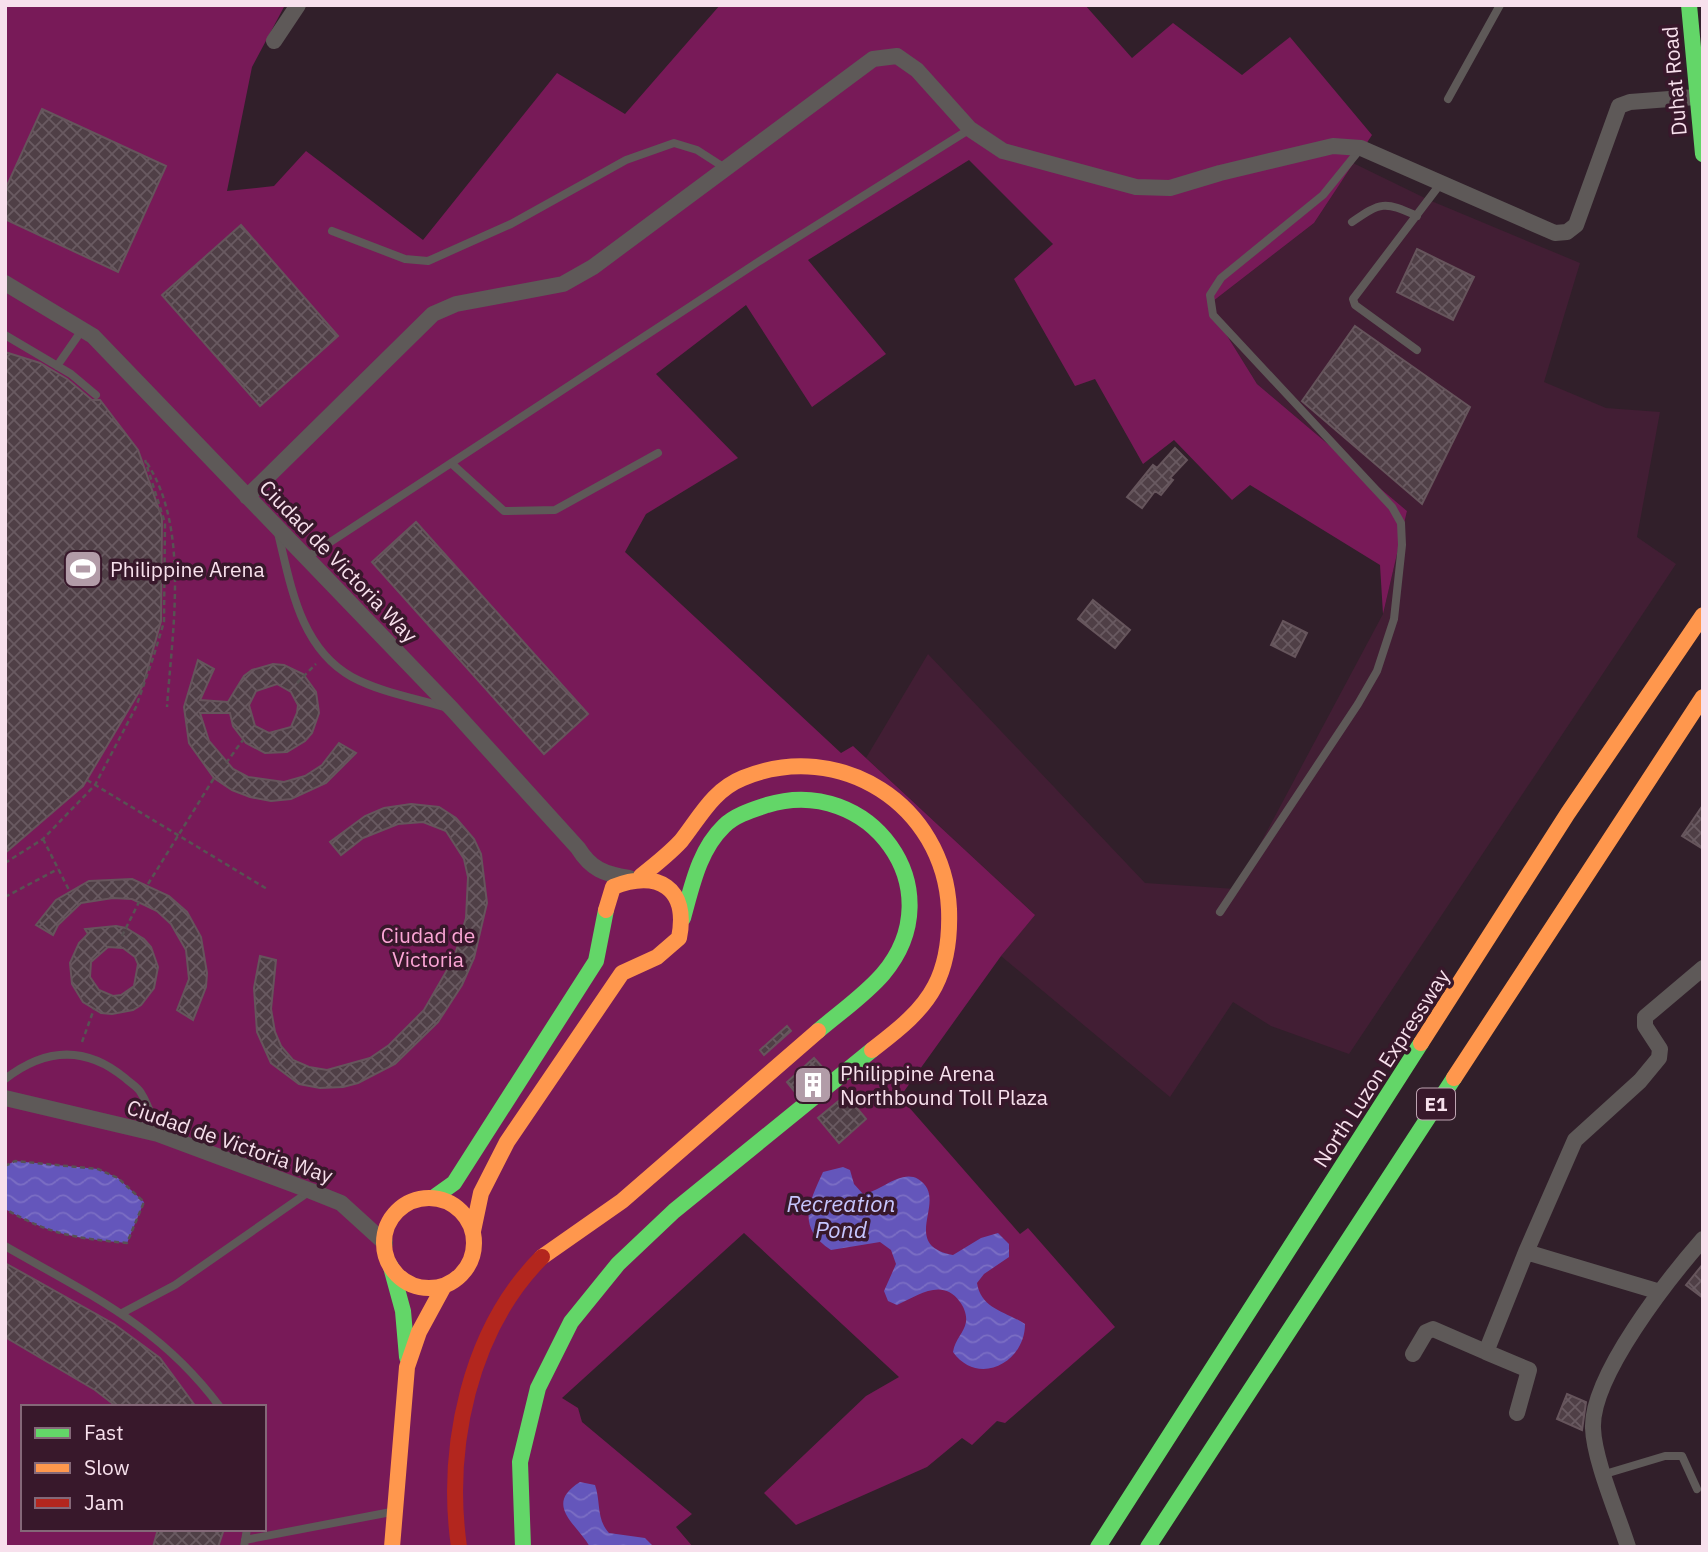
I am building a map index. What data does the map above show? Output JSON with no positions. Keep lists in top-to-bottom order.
{
  "streets": {
    "main road": ["Duhat Road", "North Luzon Expressway", "E1"],
    "street": ["Ciudad de Victoria Way"]
  },
  "water": ["Recreation Pond"],
  "parks": ["Ciudad de Victoria"],
  "places": {
    "sports": ["Philippine Arena"],
    "building": ["Philippine Arena Northbound Toll Plaza"]
  },
  "legend": ["Fast", "Slow", "Jam"]
}
